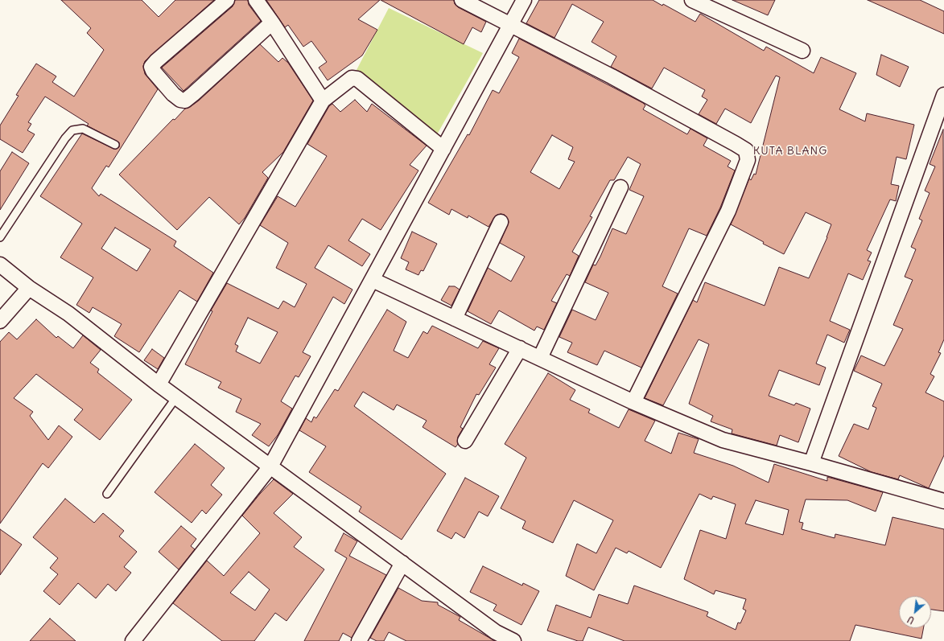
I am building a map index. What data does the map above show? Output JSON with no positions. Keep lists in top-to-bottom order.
{
  "districts": ["KUTA BLANG"],
  "north": "bottom left"
}
